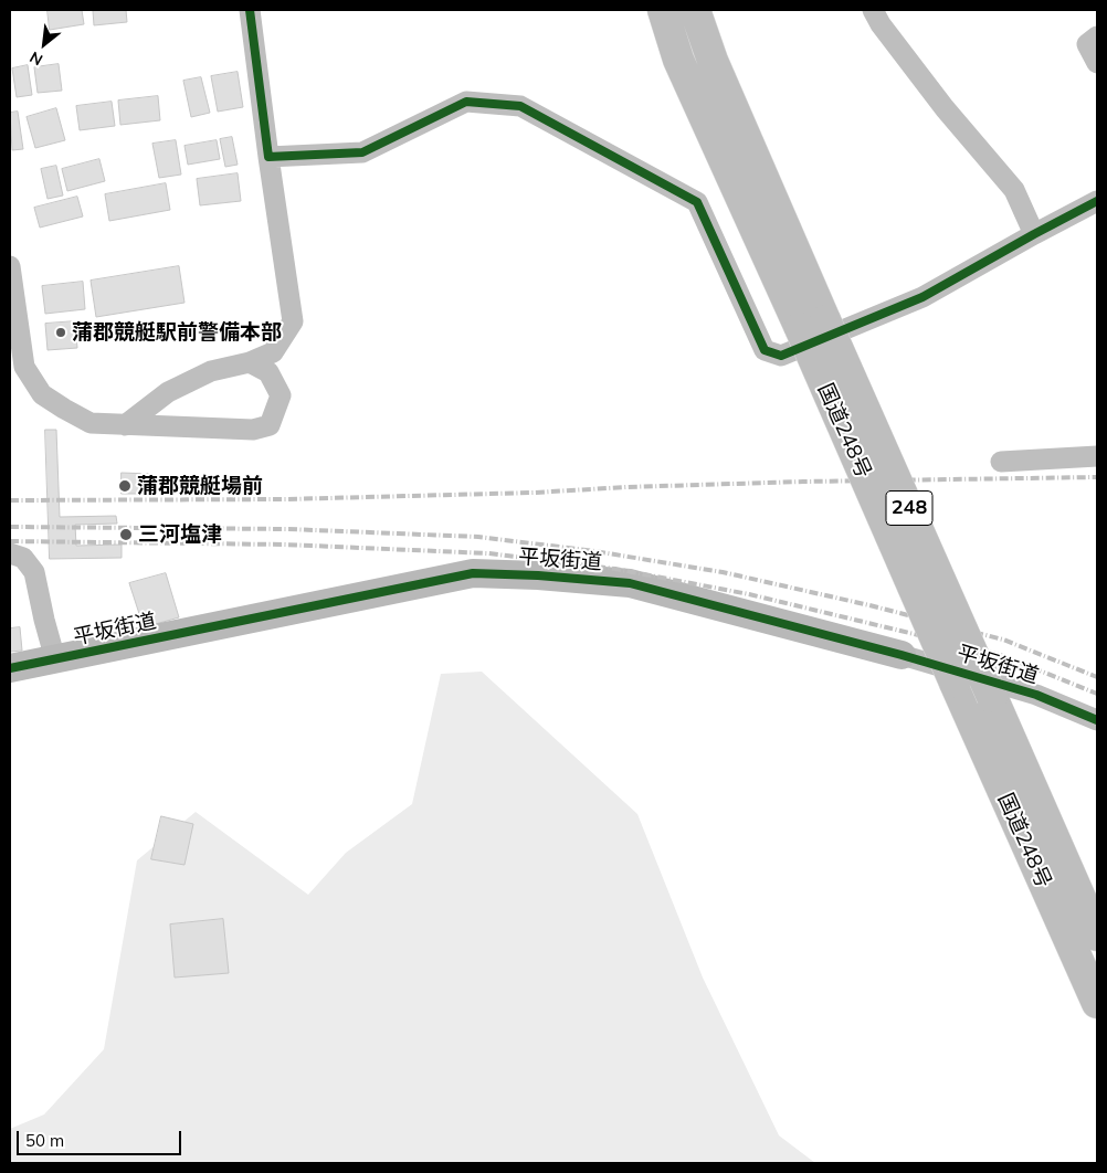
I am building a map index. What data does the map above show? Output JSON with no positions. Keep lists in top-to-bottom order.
{
  "streets": {
    "highway": ["国道248号", "248"],
    "street": ["平坂街道"]
  },
  "places": ["蒲郡競艇駅前警備本部", "蒲郡競艇場前", "三河塩津"],
  "scale_bar": "50 m",
  "north": "bottom left"
}
